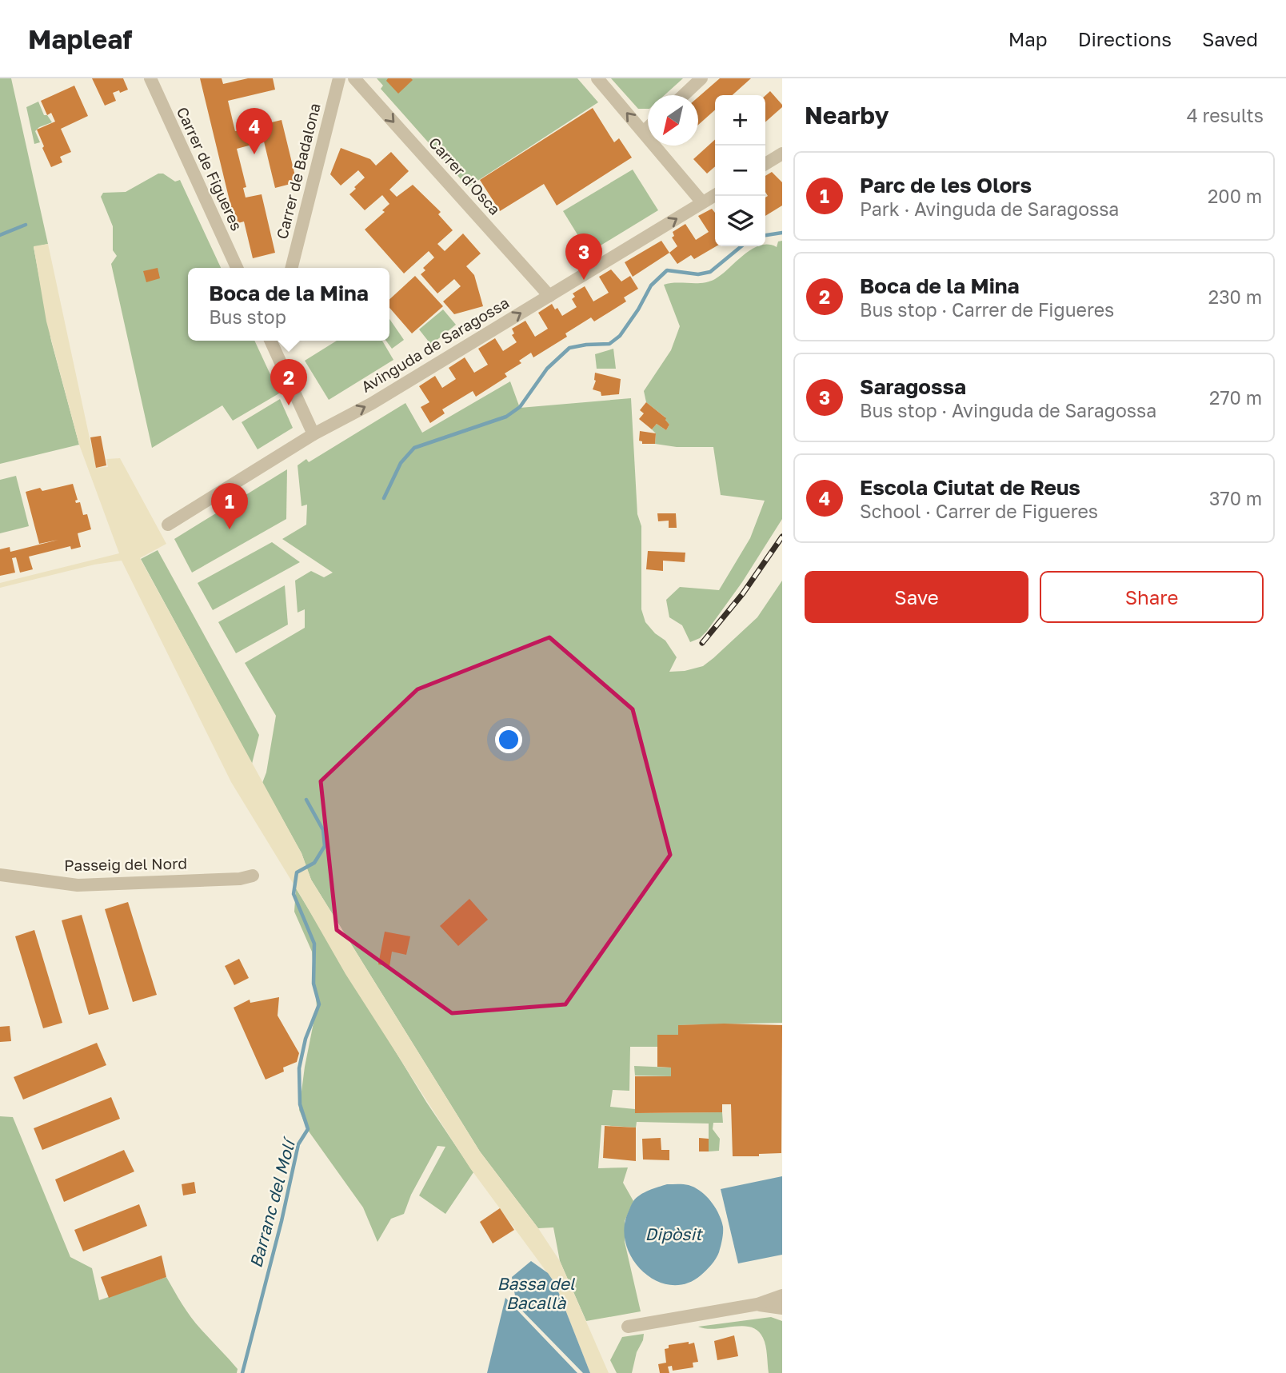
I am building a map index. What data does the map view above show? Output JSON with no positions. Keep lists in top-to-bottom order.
{
  "streets": {
    "street": [
      "Carrer de Figueres",
      "Carrer de Badalona",
      "Carrer d'Osca",
      "Avinguda de Saragossa",
      "Passeig del Nord"
    ]
  },
  "crossings": [
    ["Carrer d'Osca", "Avinguda de Saragossa"]
  ],
  "one_way": ["Carrer d'Osca", "Avinguda de Saragossa"],
  "water": ["Barranc del Molí", "Dipòsit", "Bassa del Bacallà"],
  "north": "bottom left",
  "page": {
    "header": "Mapleaf",
    "nav": ["Map", "Directions", "Saved"],
    "heading": ["Nearby", "4 results"],
    "map_buttons": ["+", "−"],
    "pins": [
      "4",
      "3",
      "2",
      "1"
    ],
    "list": [
      {
        "mark": "1",
        "name": "Parc de les Olors",
        "note": "Park · Avinguda de Saragossa",
        "value": "200 m"
      },
      {
        "mark": "2",
        "name": "Boca de la Mina",
        "note": "Bus stop · Carrer de Figueres",
        "value": "230 m"
      },
      {
        "mark": "3",
        "name": "Saragossa",
        "note": "Bus stop · Avinguda de Saragossa",
        "value": "270 m"
      },
      {
        "mark": "4",
        "name": "Escola Ciutat de Reus",
        "note": "School · Carrer de Figueres",
        "value": "370 m"
      }
    ],
    "popup": ["Boca de la Mina", "Bus stop"],
    "buttons": ["Save", "Share"]
  }
}
